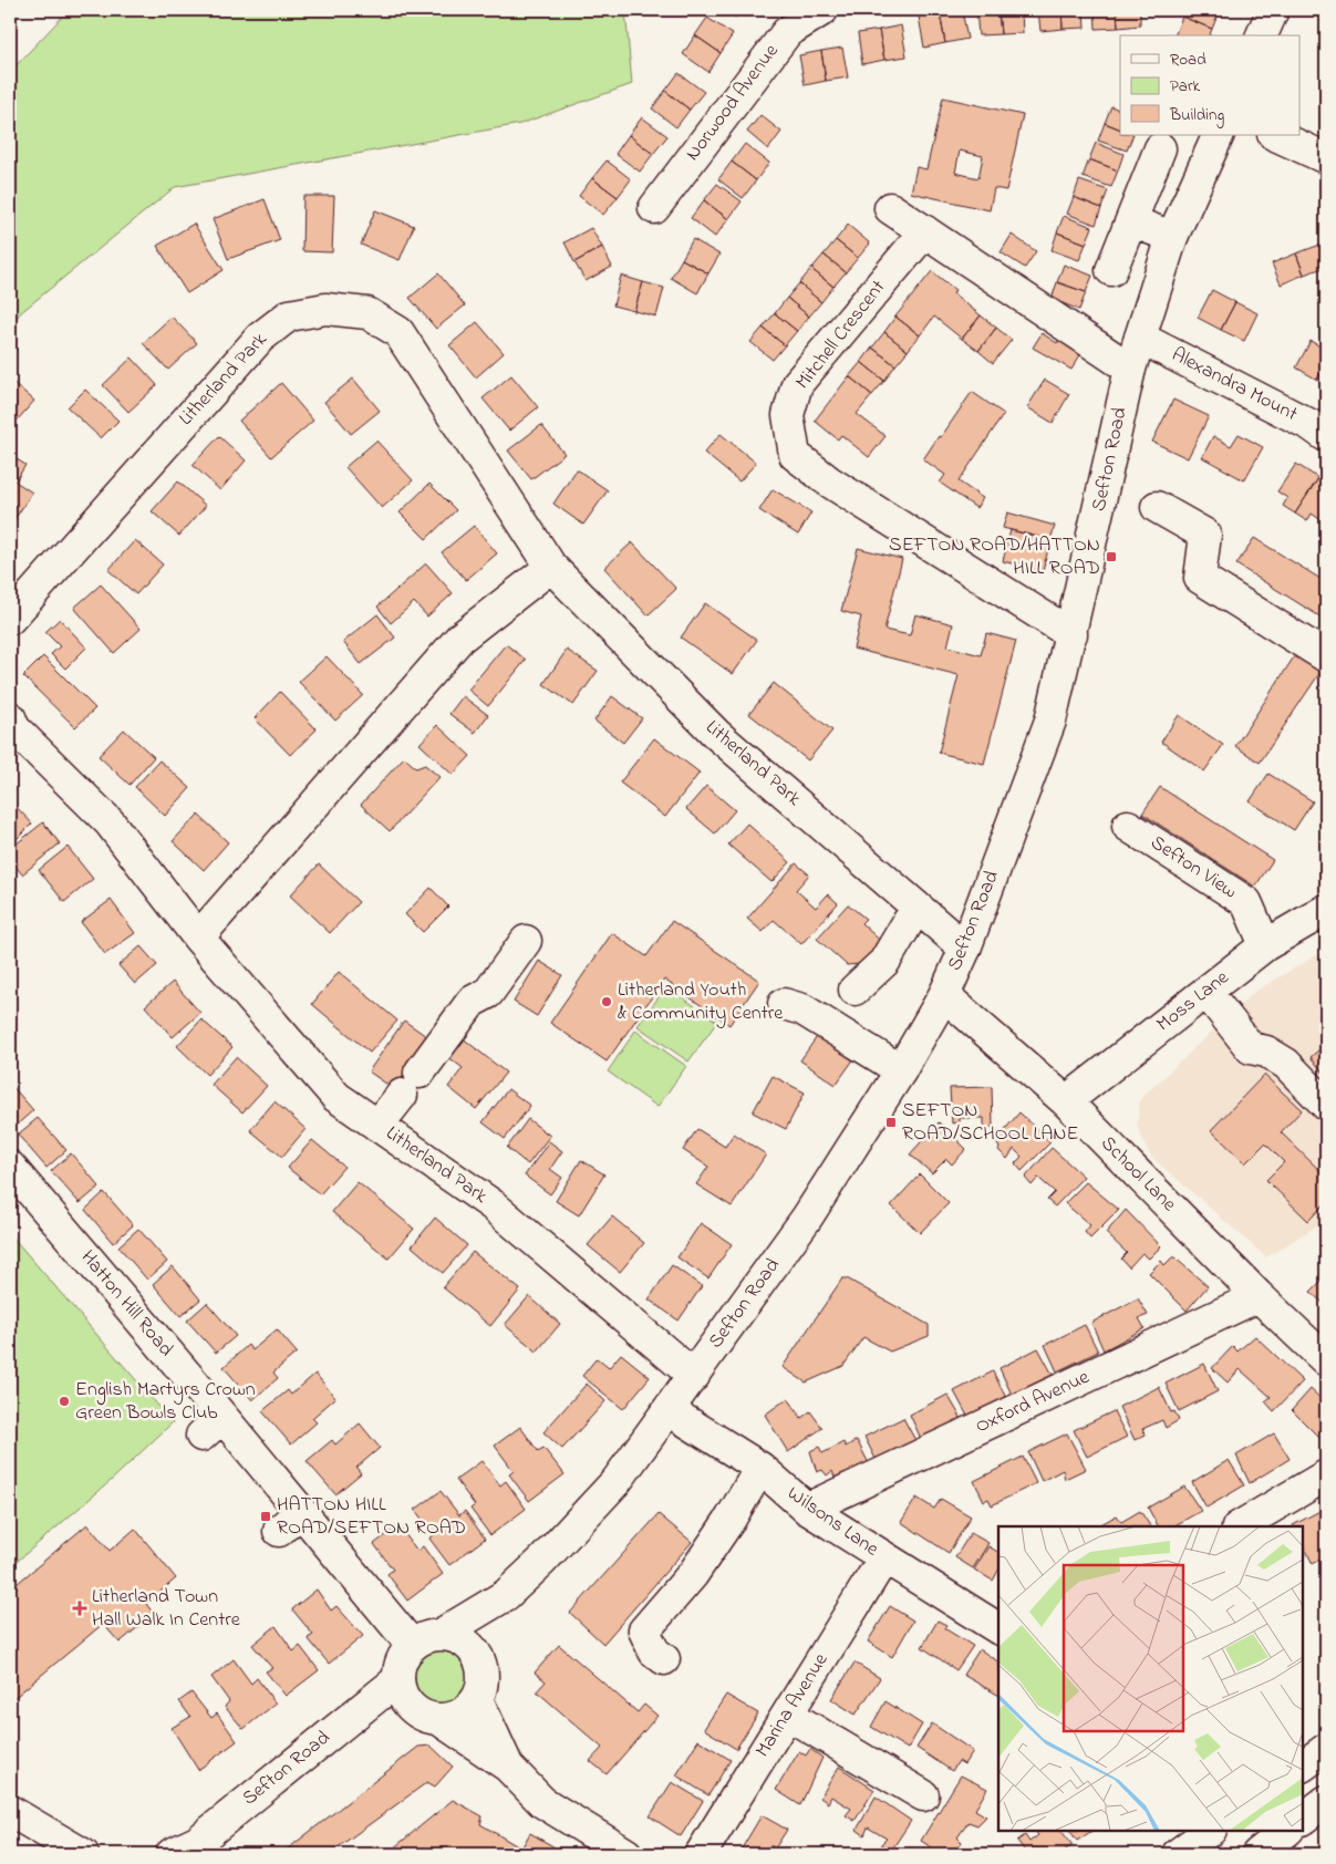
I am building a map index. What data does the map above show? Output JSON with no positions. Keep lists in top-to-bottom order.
{
  "streets": {
    "main road": [
      "Norwood Avenue",
      "Mitchell Crescent",
      "Litherland Park",
      "Alexandra Mount",
      "Sefton Road",
      "Sefton View",
      "Moss Lane",
      "School Lane",
      "Hatton Hill Road",
      "Oxford Avenue",
      "Wilsons Lane",
      "Marina Avenue"
    ]
  },
  "crossings": [
    ["Mitchell Crescent", "Sefton Road"],
    ["Litherland Park", "Sefton Road"],
    ["Alexandra Mount", "Sefton Road"],
    ["Sefton Road", "School Lane"],
    ["Sefton Road", "Hatton Hill Road"],
    ["Sefton Road", "Wilsons Lane"],
    ["Sefton View", "Moss Lane"],
    ["Moss Lane", "School Lane"],
    ["School Lane", "Oxford Avenue"],
    ["Oxford Avenue", "Wilsons Lane"],
    ["Wilsons Lane", "Marina Avenue"]
  ],
  "places": {
    "transit": ["SEFTON ROAD/HATTON HILL ROAD", "SEFTON ROAD/SCHOOL LANE", "HATTON HILL ROAD/SEFTON ROAD"],
    "other": ["Litherland Youth & Community Centre", "English Martyrs Crown Green Bowls Club"],
    "health": ["Litherland Town Hall Walk In Centre"]
  },
  "legend": ["Road", "Park", "Building"]
}
